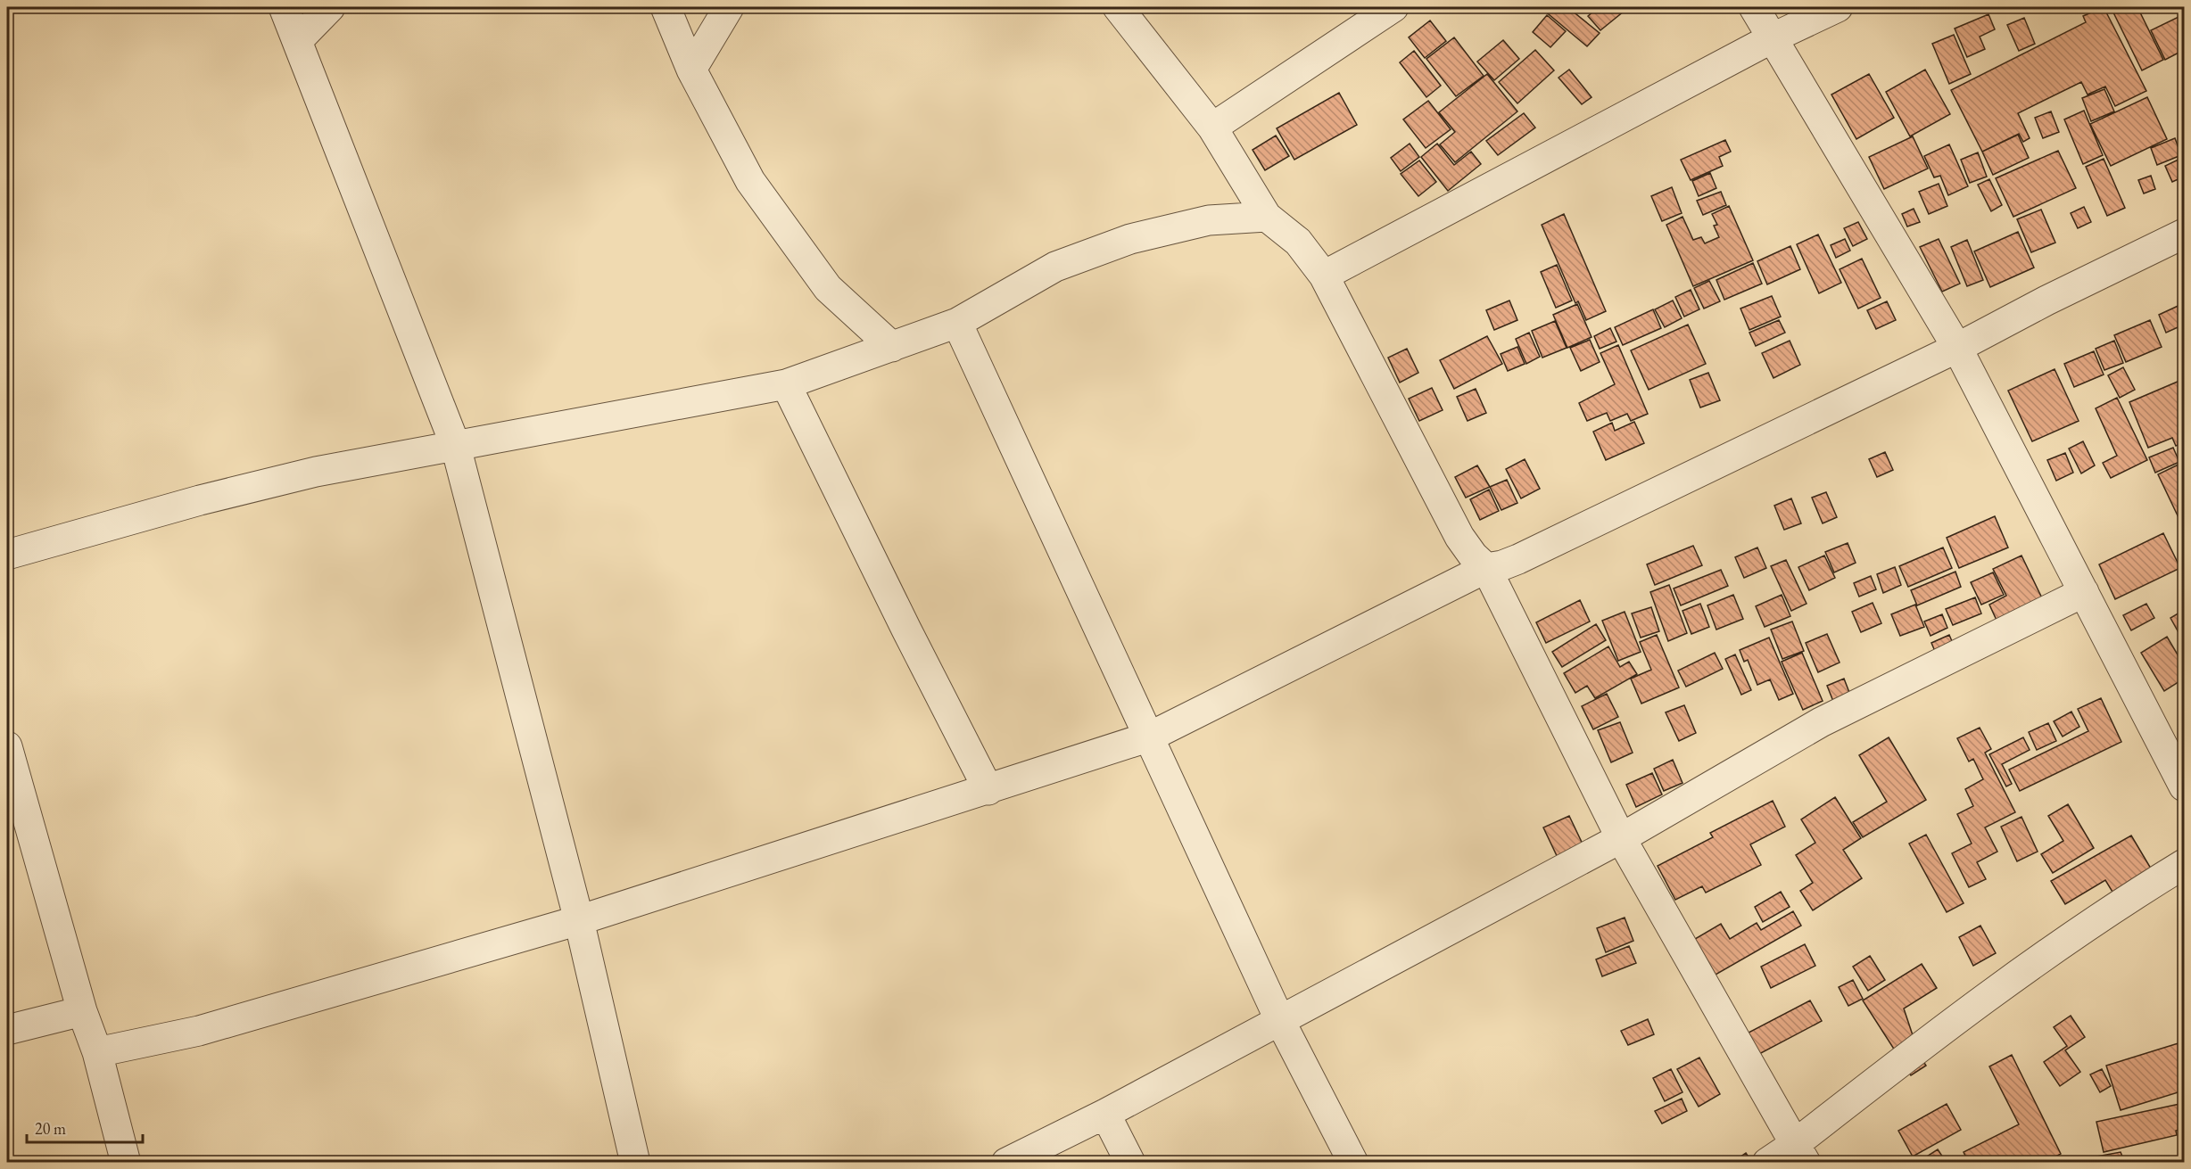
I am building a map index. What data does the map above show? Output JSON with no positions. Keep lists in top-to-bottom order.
{
  "scale_bar": "20 m"
}
